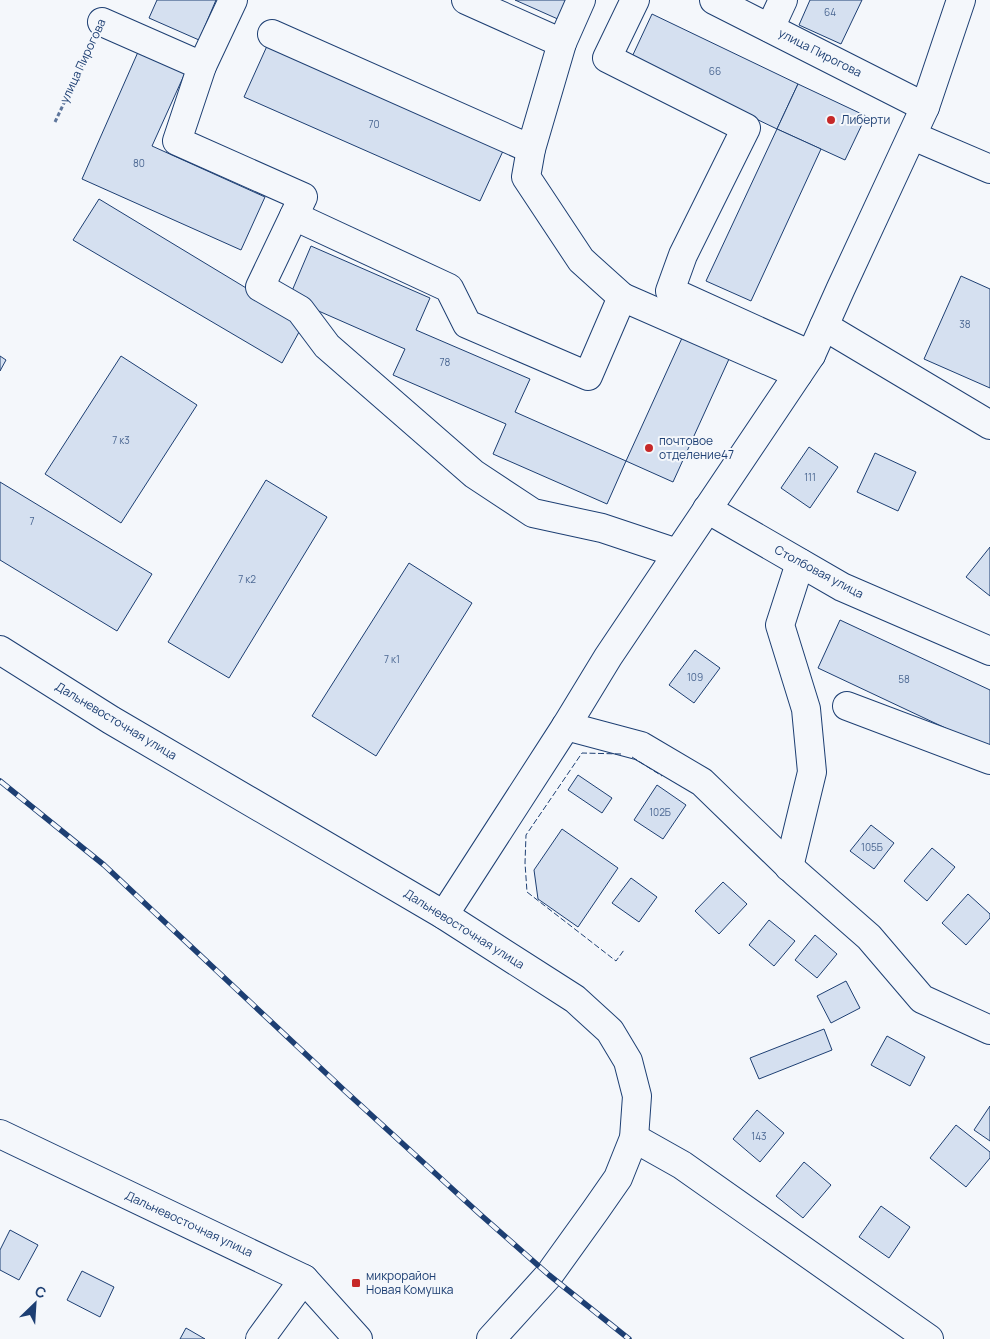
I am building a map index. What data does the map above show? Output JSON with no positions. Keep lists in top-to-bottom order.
{
  "streets": {
    "street": ["улица Пирогова", "Столбовая улица", "Дальневосточная улица"]
  },
  "places": {
    "other": ["Либерти", "почтовое отделение47"],
    "transit": ["микрорайон Новая Комушка"]
  },
  "house_numbers": [
    "64",
    "66",
    "70",
    "80",
    "38",
    "78",
    "7 к3",
    "111",
    "7",
    "7 к2",
    "7 к1",
    "109",
    "58",
    "102Б",
    "105Б",
    "143"
  ],
  "north": "top right"
}
